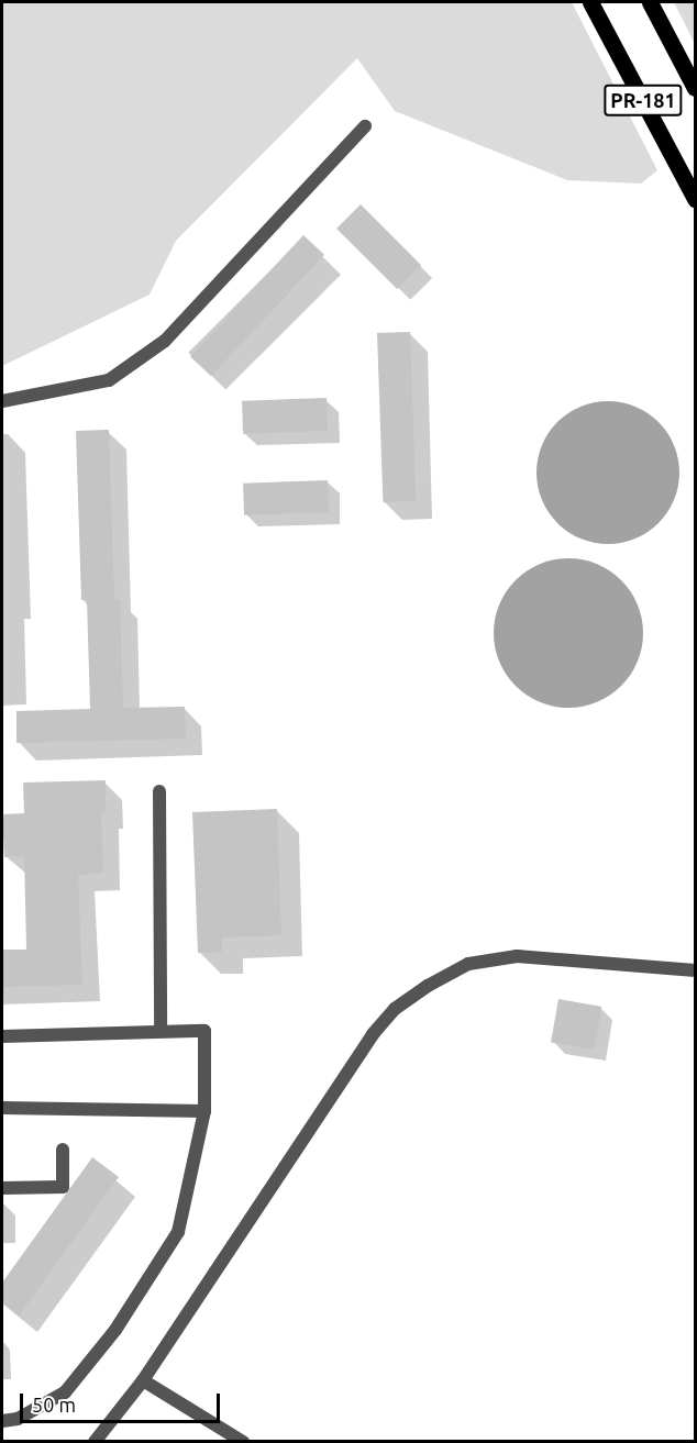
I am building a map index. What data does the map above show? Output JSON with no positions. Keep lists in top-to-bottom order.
{
  "streets": {
    "main road": ["PR-181"]
  },
  "scale_bar": "50 m"
}
